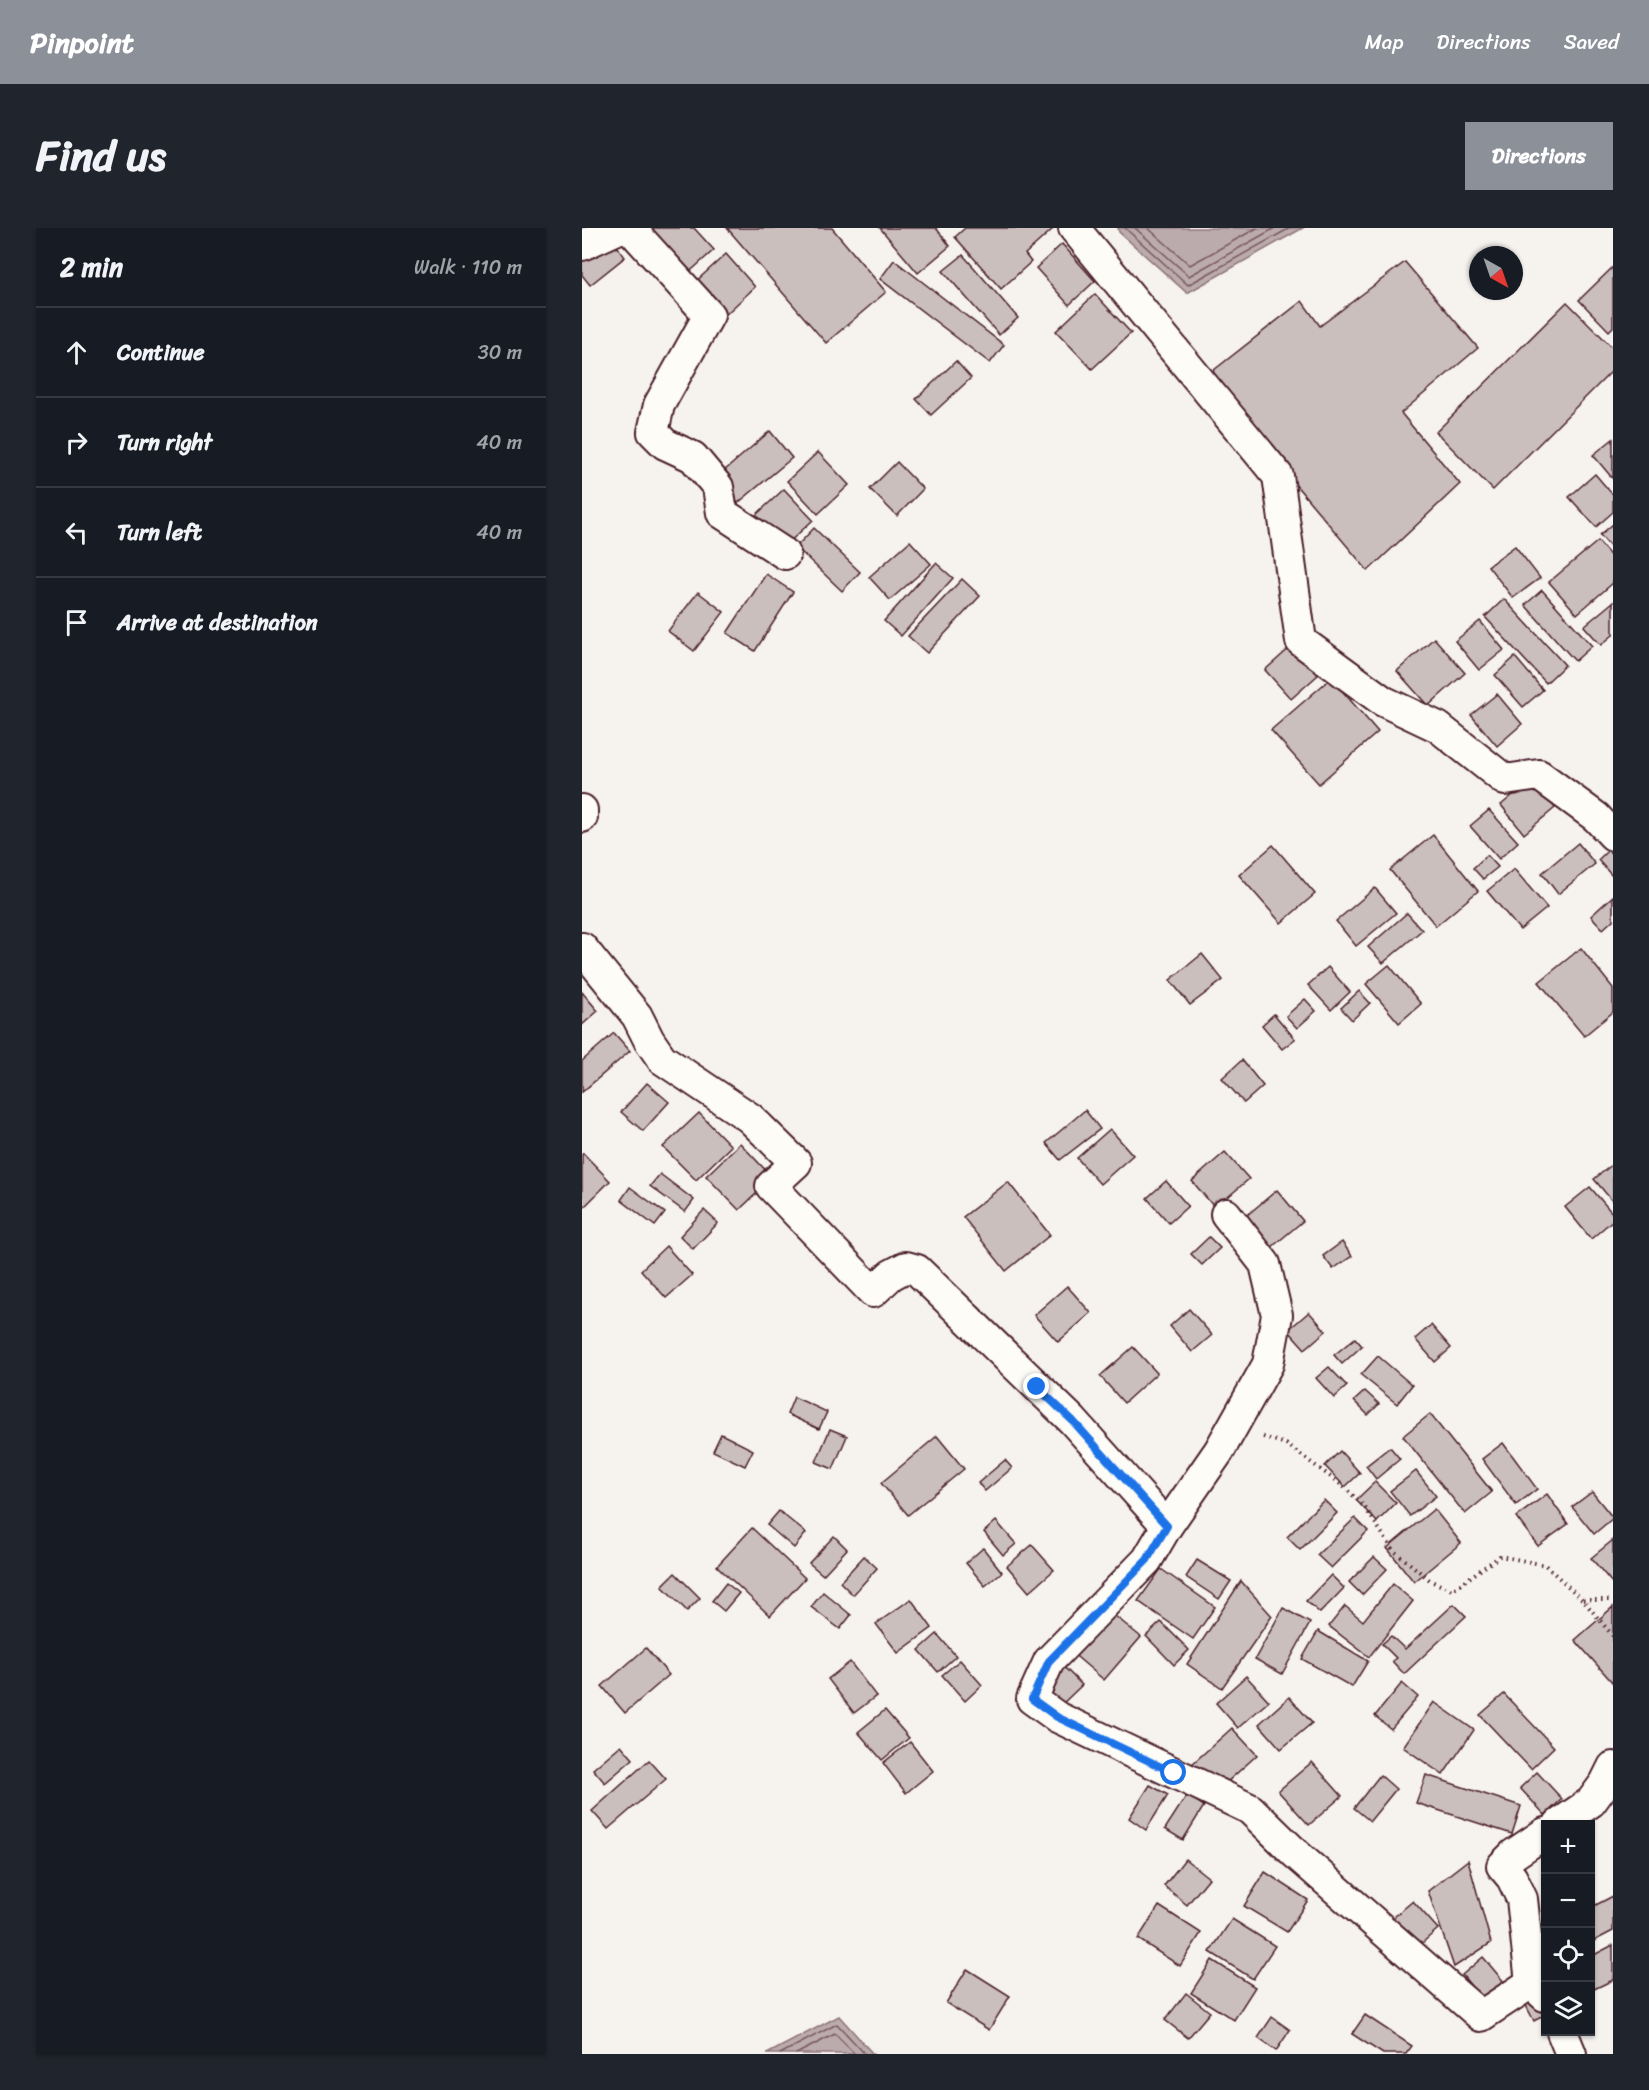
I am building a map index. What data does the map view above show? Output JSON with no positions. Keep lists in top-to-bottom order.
{
  "north": "bottom right",
  "page": {
    "header": "Pinpoint",
    "nav": ["Map", "Directions", "Saved"],
    "title": "Find us",
    "buttons": "Directions",
    "heading": ["2 min", "Walk · 110 m"],
    "list": [
      ["Continue", "30 m"],
      ["Turn right", "40 m"],
      ["Turn left", "40 m"],
      "Arrive at destination"
    ],
    "map_buttons": ["+", "−"]
  }
}
